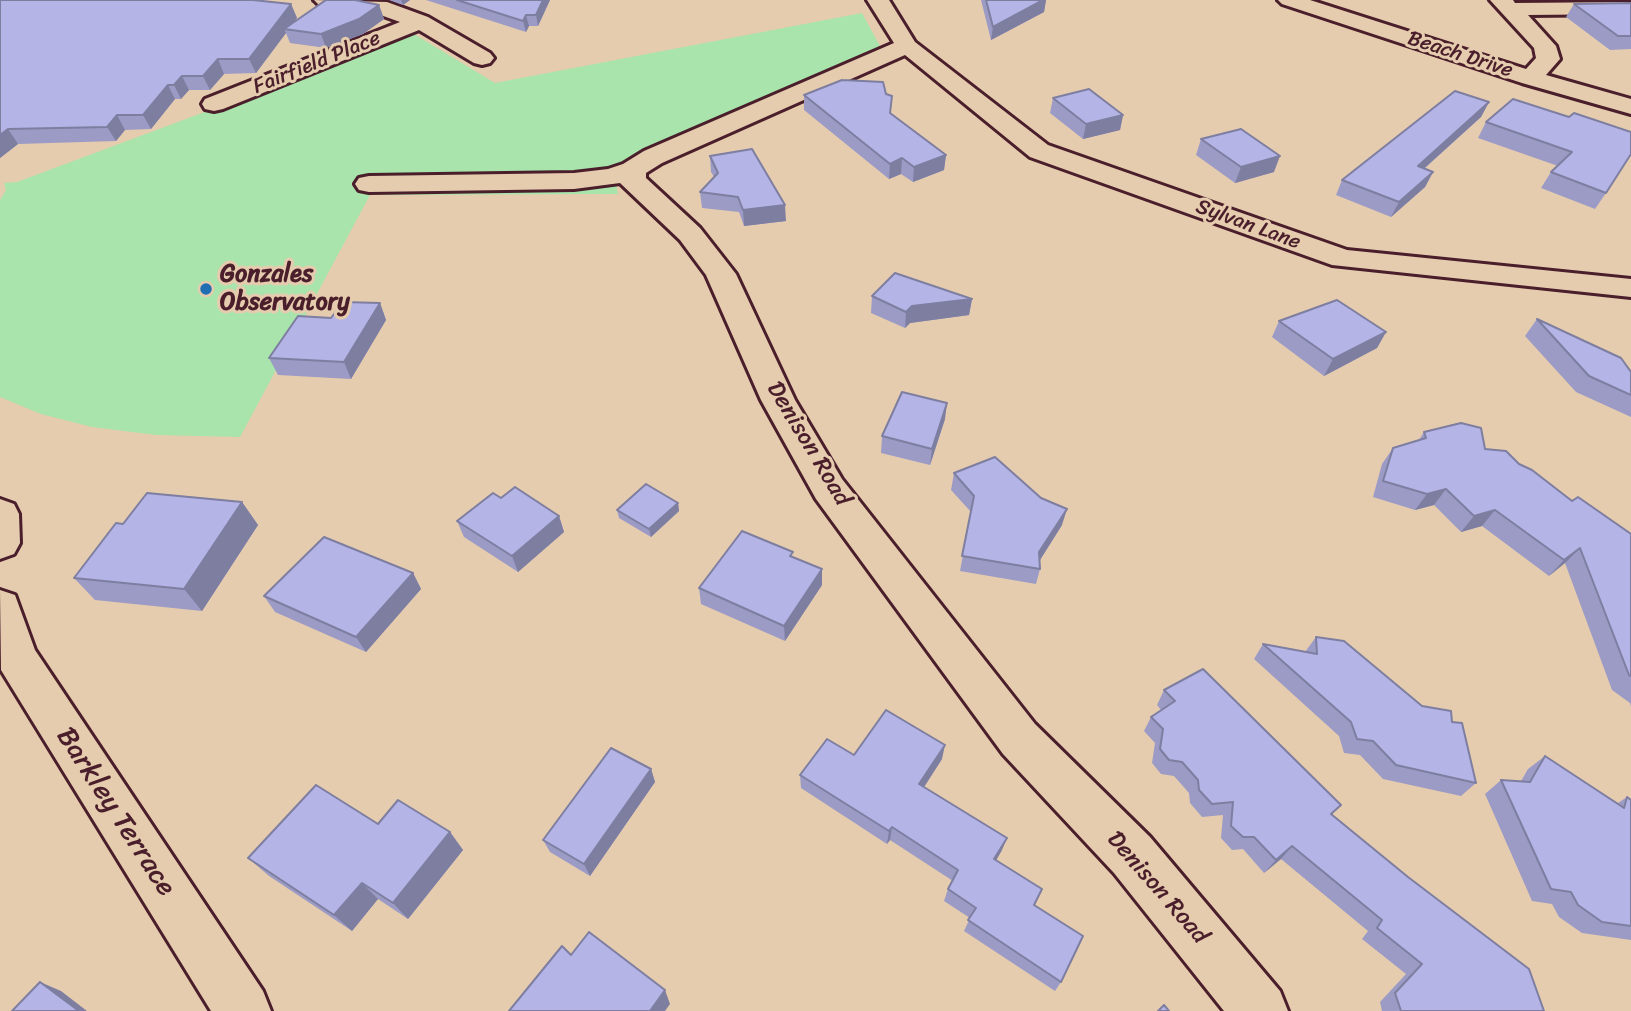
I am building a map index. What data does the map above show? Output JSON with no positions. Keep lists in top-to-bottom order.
{
  "streets": {
    "street": [
      "Beach Drive",
      "Fairfield Place",
      "Sylvan Lane",
      "Denison Road",
      "Barkley Terrace"
    ]
  },
  "places": ["Gonzales Observatory"]
}
